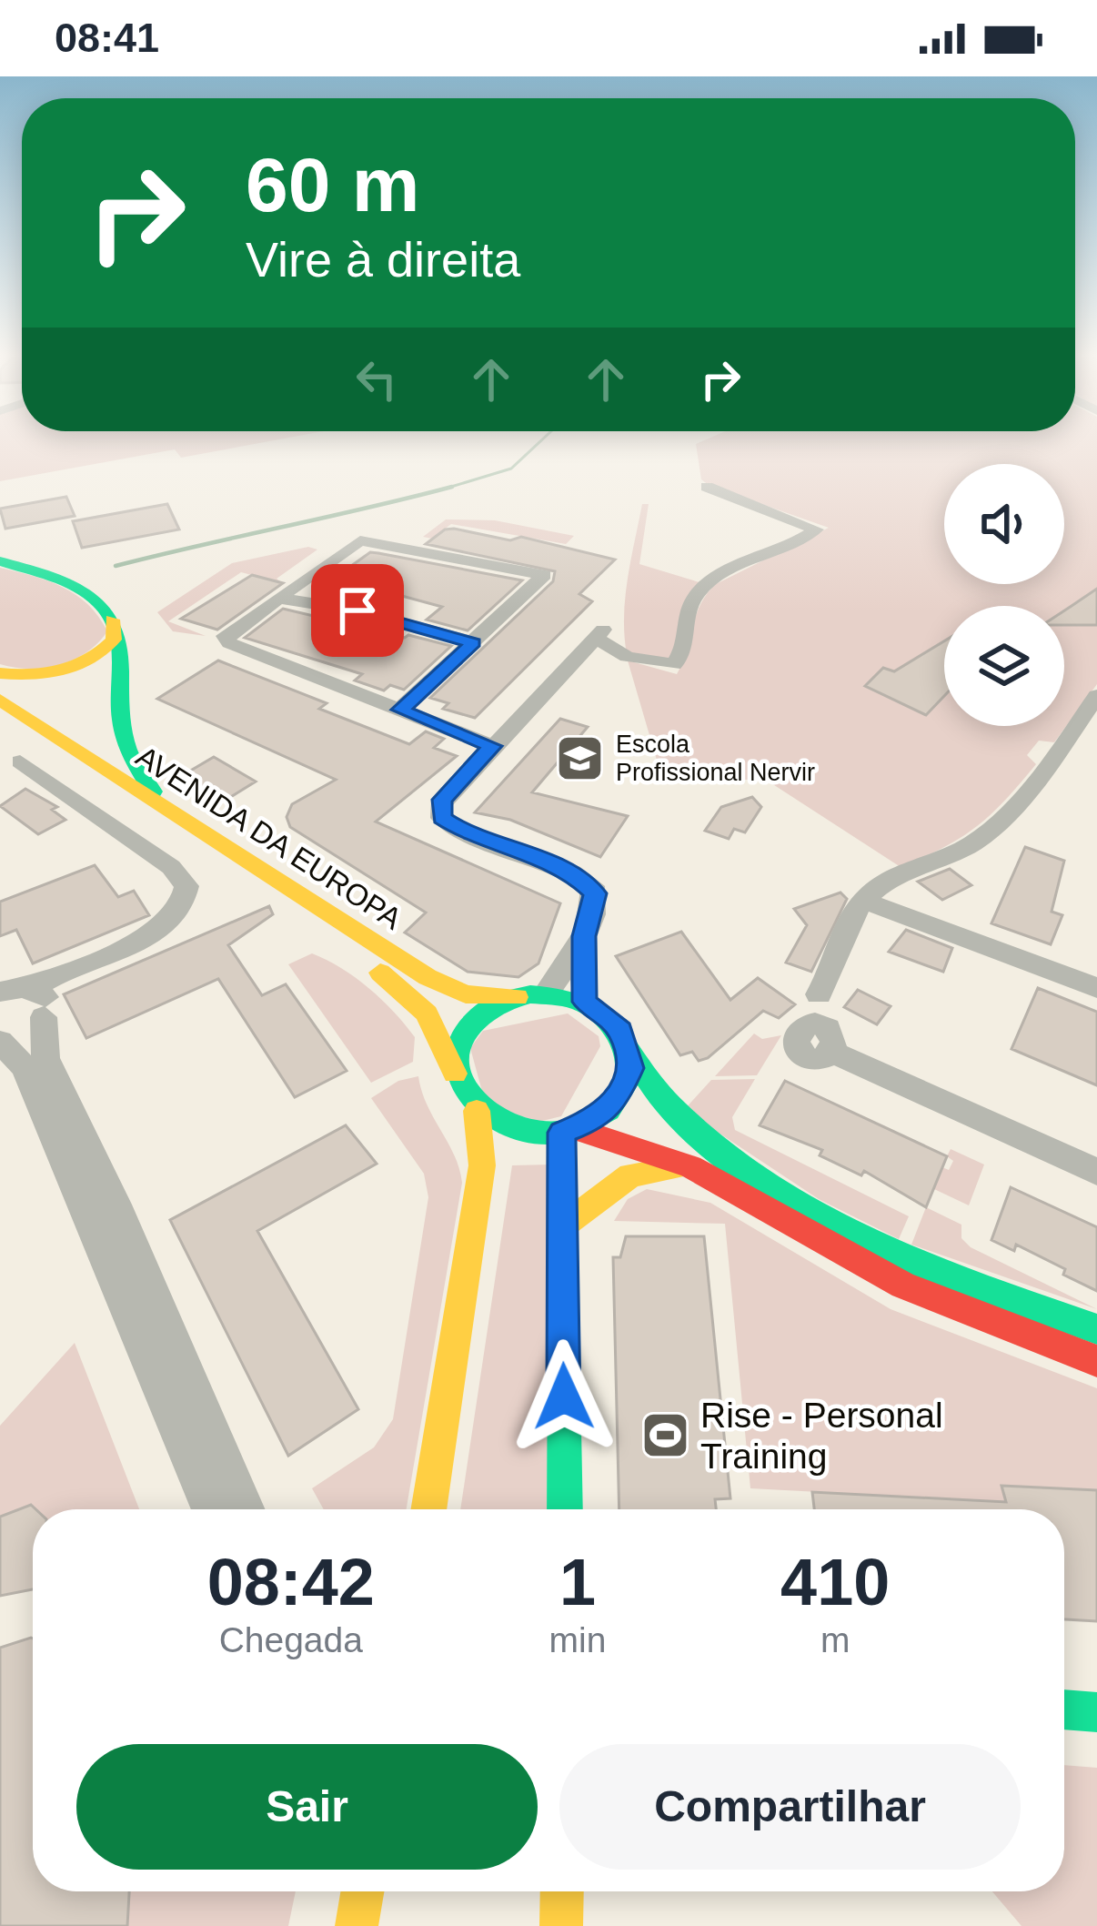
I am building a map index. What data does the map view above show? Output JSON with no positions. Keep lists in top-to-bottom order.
{
  "streets": {
    "main road": ["AVENIDA DA EUROPA"]
  },
  "places": {
    "school or university": ["Escola Profissional Nervir"],
    "sports": ["Rise - Personal Training"]
  },
  "page": {
    "status": "08:41",
    "turn": ["60 m", "Vire à direita"],
    "eta": [
      "08:42",
      "Chegada",
      "1",
      "min",
      "410",
      "m"
    ],
    "buttons": ["Sair", "Compartilhar"]
  }
}
